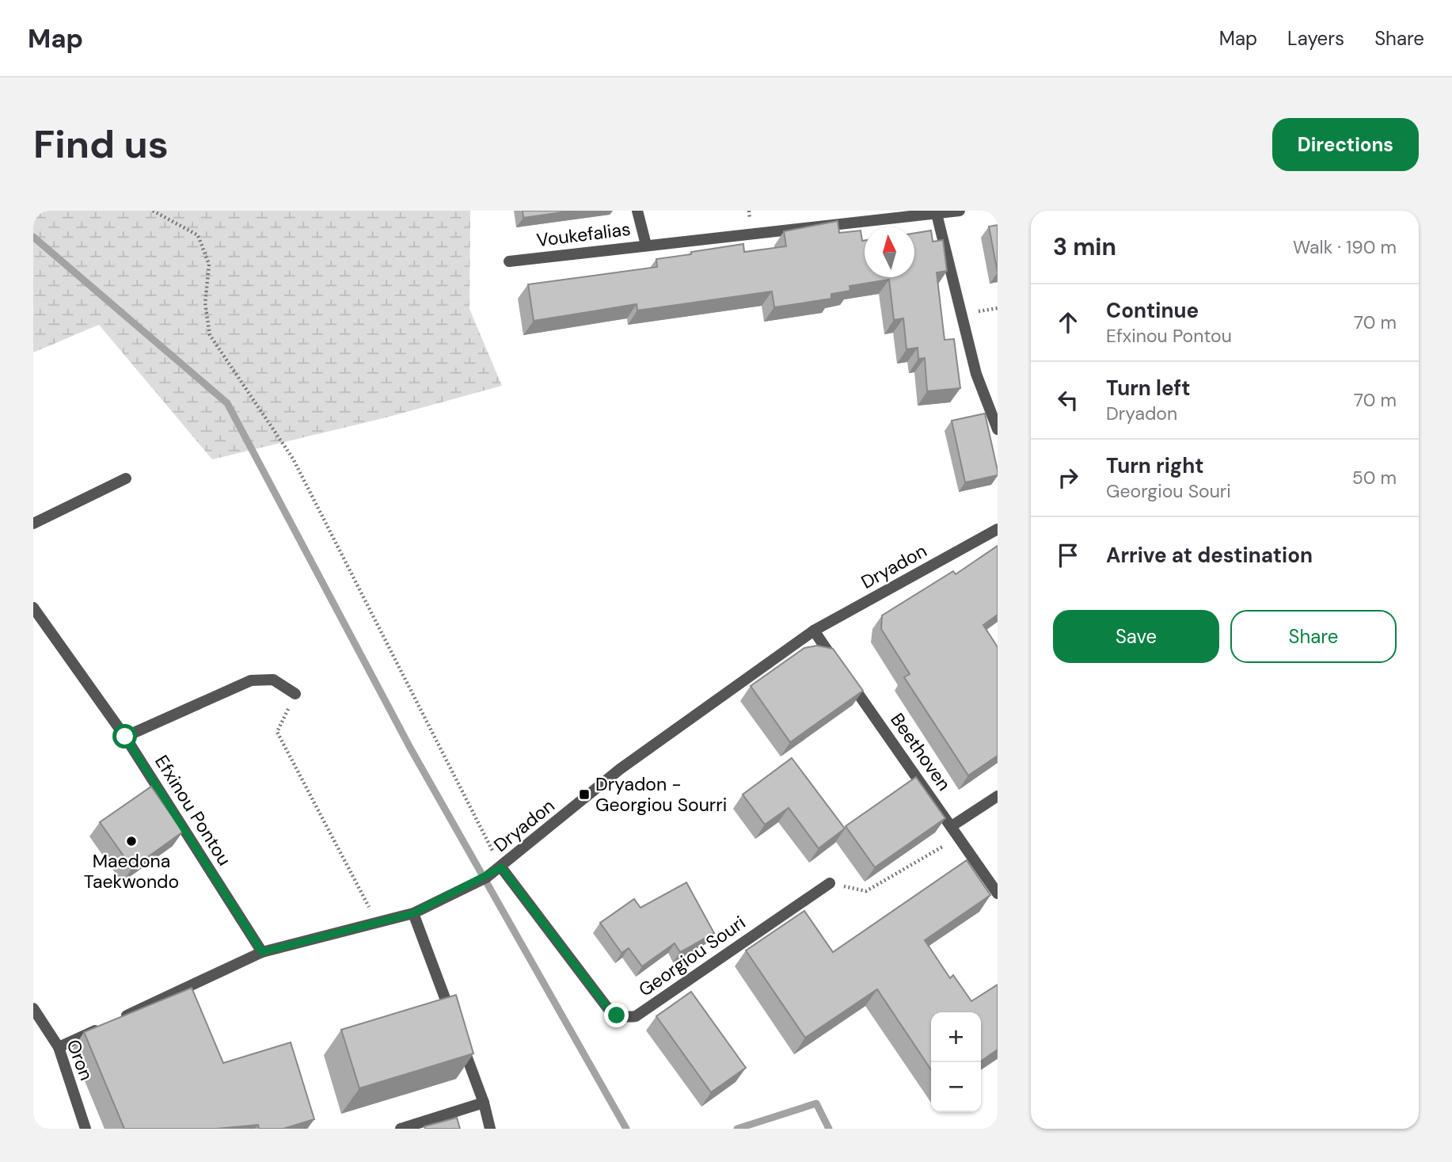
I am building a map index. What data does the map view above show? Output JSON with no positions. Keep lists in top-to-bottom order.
{
  "streets": {
    "street": [
      "Voukefalias",
      "Dryadon",
      "Beethoven",
      "Efxinou Pontou",
      "Georgiou Souri",
      "Oron"
    ]
  },
  "crossings": [
    ["Dryadon", "Beethoven"],
    ["Dryadon", "Efxinou Pontou"],
    ["Dryadon", "Georgiou Souri"],
    ["Dryadon", "Oron"]
  ],
  "places": {
    "transit": ["Dryadon - Georgiou Sourri"],
    "other": ["Maedona Taekwondo"]
  },
  "north": "top",
  "page": {
    "header": "Map",
    "nav": ["Map", "Layers", "Share"],
    "buttons": [
      "Directions",
      ["Save", "Share"]
    ],
    "title": "Find us",
    "heading": ["3 min", "Walk · 190 m"],
    "list": [
      ["Continue", "Efxinou Pontou", "70 m"],
      ["Turn left", "Dryadon", "70 m"],
      ["Turn right", "Georgiou Souri", "50 m"],
      "Arrive at destination"
    ],
    "map_buttons": ["+", "−"]
  }
}
